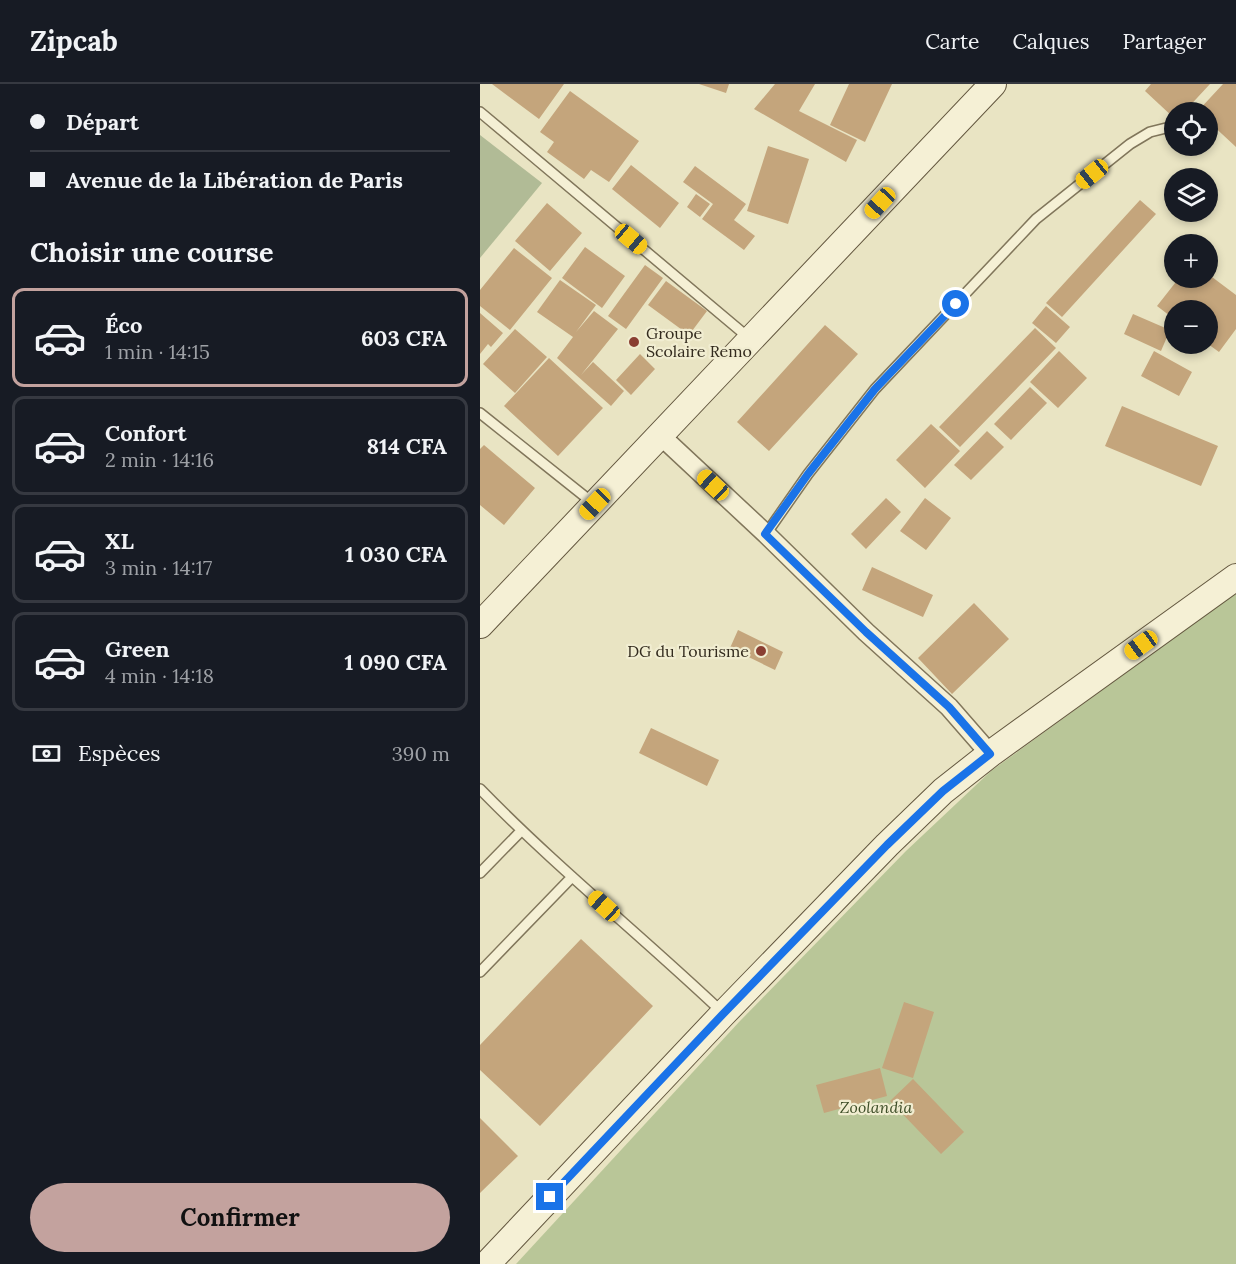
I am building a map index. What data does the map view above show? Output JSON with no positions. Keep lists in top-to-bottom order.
{
  "parks": ["Zoolandia"],
  "places": ["Groupe Scolaire Remo", "DG du Tourisme"],
  "page": {
    "header": "Zipcab",
    "nav": ["Carte", "Calques", "Partager"],
    "banner": ["Départ", "Avenue de la Libération de Paris"],
    "map_buttons": ["+", "−"],
    "heading": "Choisir une course",
    "list": [
      {
        "name": "Éco",
        "note": "1 min · 14:15",
        "value": "603 CFA"
      },
      {
        "name": "Confort",
        "note": "2 min · 14:16",
        "value": "814 CFA"
      },
      {
        "name": "XL",
        "note": "3 min · 14:17",
        "value": "1 030 CFA"
      },
      {
        "name": "Green",
        "note": "4 min · 14:18",
        "value": "1 090 CFA"
      }
    ],
    "pay": ["Espèces", "390 m"],
    "buttons": "Confirmer"
  }
}
